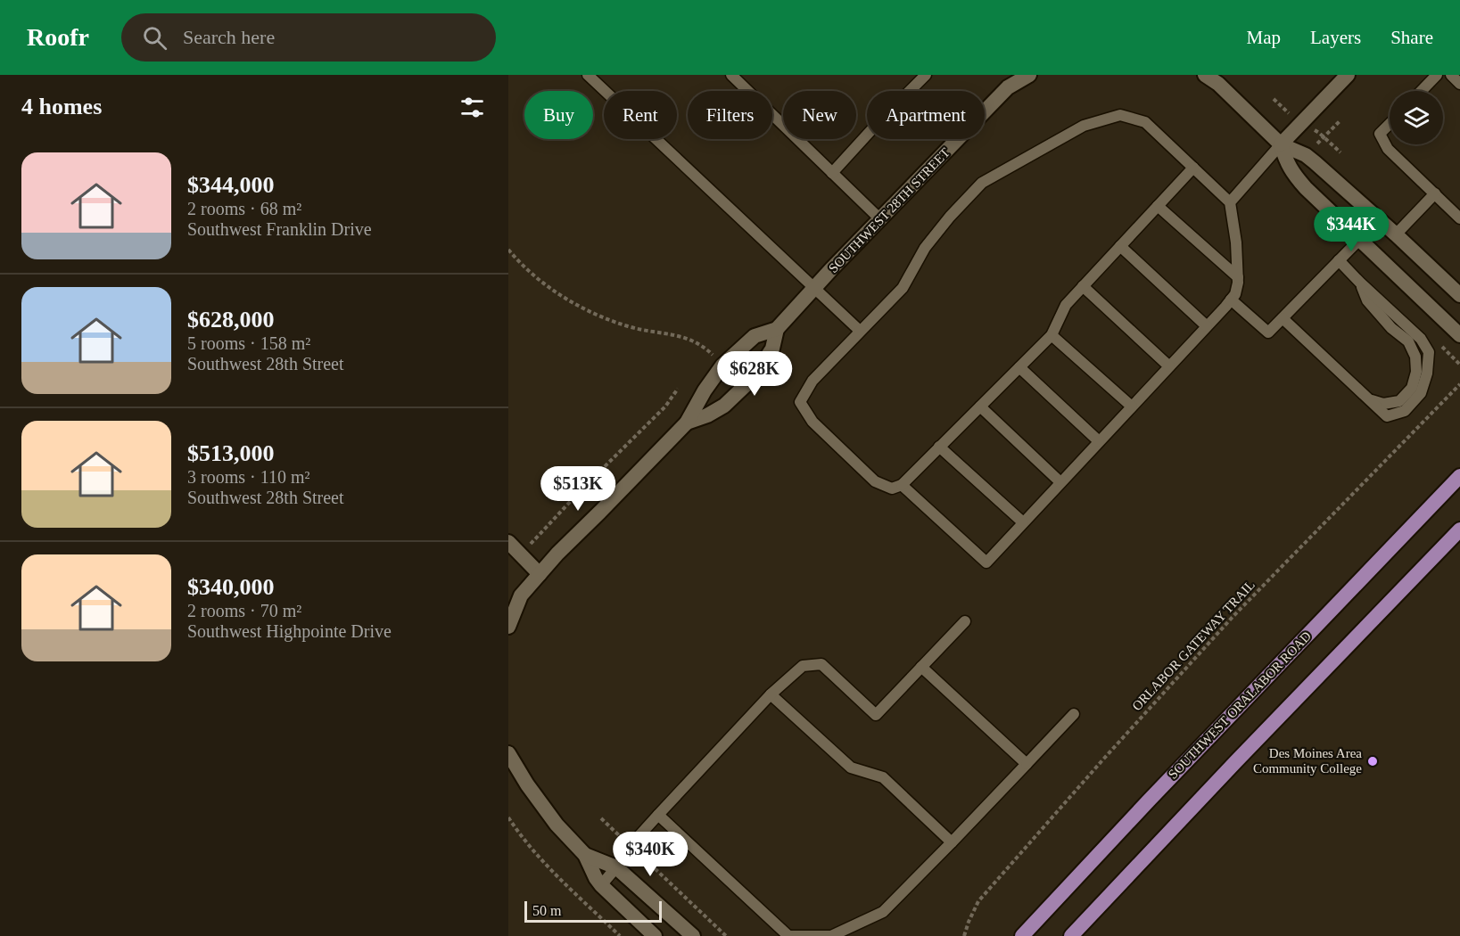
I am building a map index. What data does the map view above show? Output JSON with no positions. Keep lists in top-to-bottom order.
{
  "streets": {
    "main road": ["SOUTHWEST ORALABOR ROAD"],
    "street": ["SOUTHWEST 28TH STREET"],
    "path": ["ORLABOR GATEWAY TRAIL"]
  },
  "places": ["Des Moines Area Community College"],
  "scale_bar": "50 m",
  "page": {
    "header": "Roofr",
    "search": "Search here",
    "nav": ["Map", "Layers", "Share"],
    "heading": "4 homes",
    "chip": [
      "Buy",
      "Rent",
      "Filters",
      "New",
      "Apartment"
    ],
    "list": [
      {
        "name": "$344,000",
        "note": "2 rooms · 68 m² · Southwest Franklin Drive"
      },
      {
        "name": "$628,000",
        "note": "5 rooms · 158 m² · Southwest 28th Street"
      },
      {
        "name": "$513,000",
        "note": "3 rooms · 110 m² · Southwest 28th Street"
      },
      {
        "name": "$340,000",
        "note": "2 rooms · 70 m² · Southwest Highpointe Drive"
      }
    ],
    "price": [
      "$344K",
      "$628K",
      "$513K",
      "$340K"
    ],
    "scale": "50 m"
  }
}
